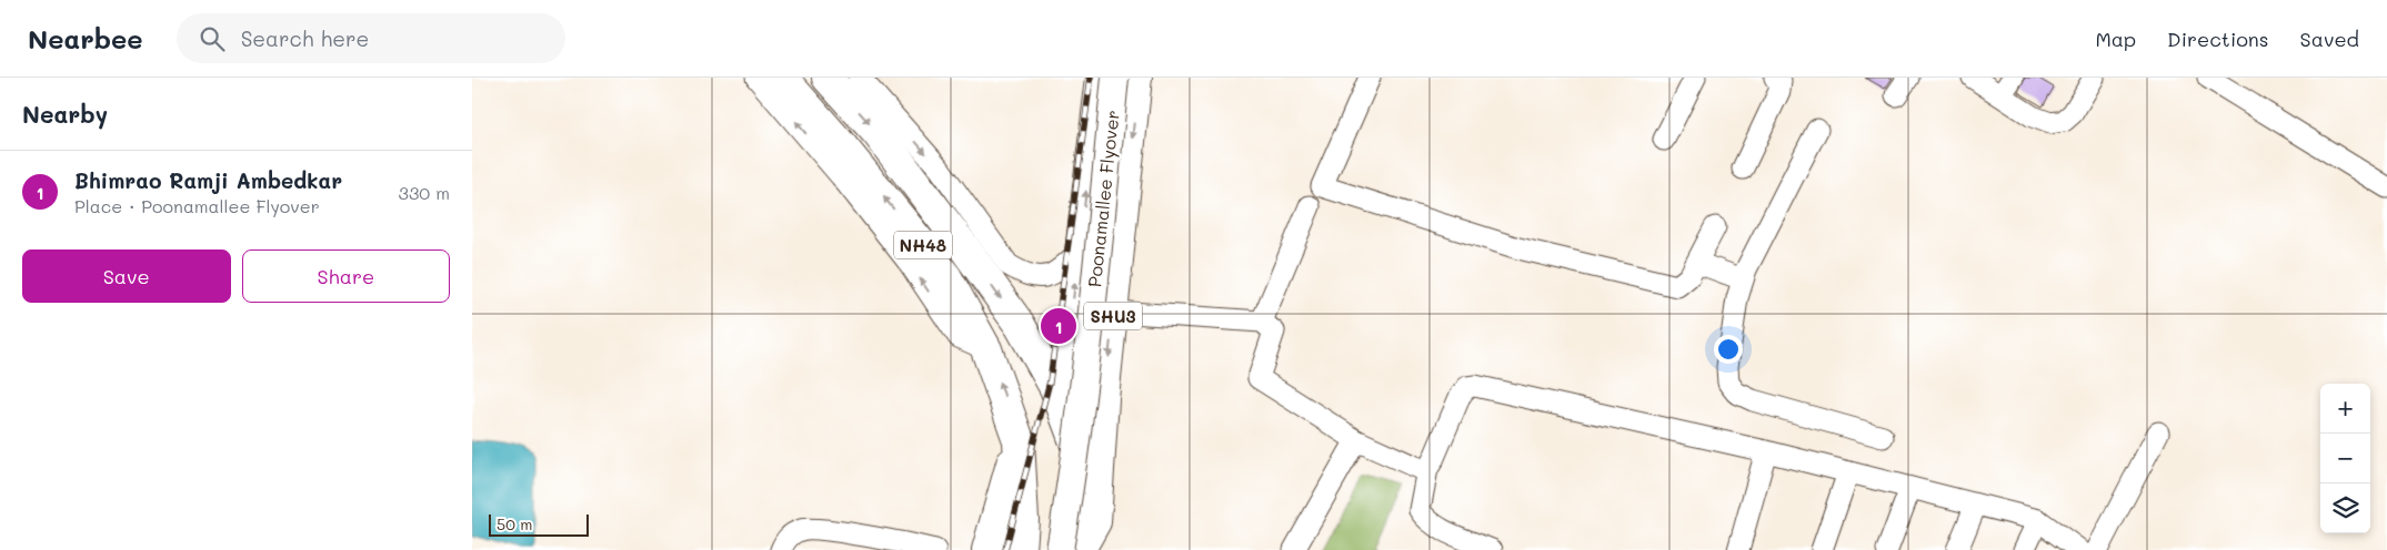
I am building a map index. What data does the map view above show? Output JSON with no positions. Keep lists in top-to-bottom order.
{
  "streets": {
    "highway": ["NH48"],
    "main road": ["Poonamallee Flyover", "SHU3"]
  },
  "scale_bar": "50 m",
  "page": {
    "header": "Nearbee",
    "search": "Search here",
    "nav": ["Map", "Directions", "Saved"],
    "heading": "Nearby",
    "list": [
      {
        "mark": "1",
        "name": "Bhimrao Ramji Ambedkar",
        "note": "Place · Poonamallee Flyover",
        "value": "330 m"
      }
    ],
    "buttons": ["Save", "Share"],
    "pins": "1",
    "map_buttons": ["+", "−"],
    "scale": "50 m"
  }
}
